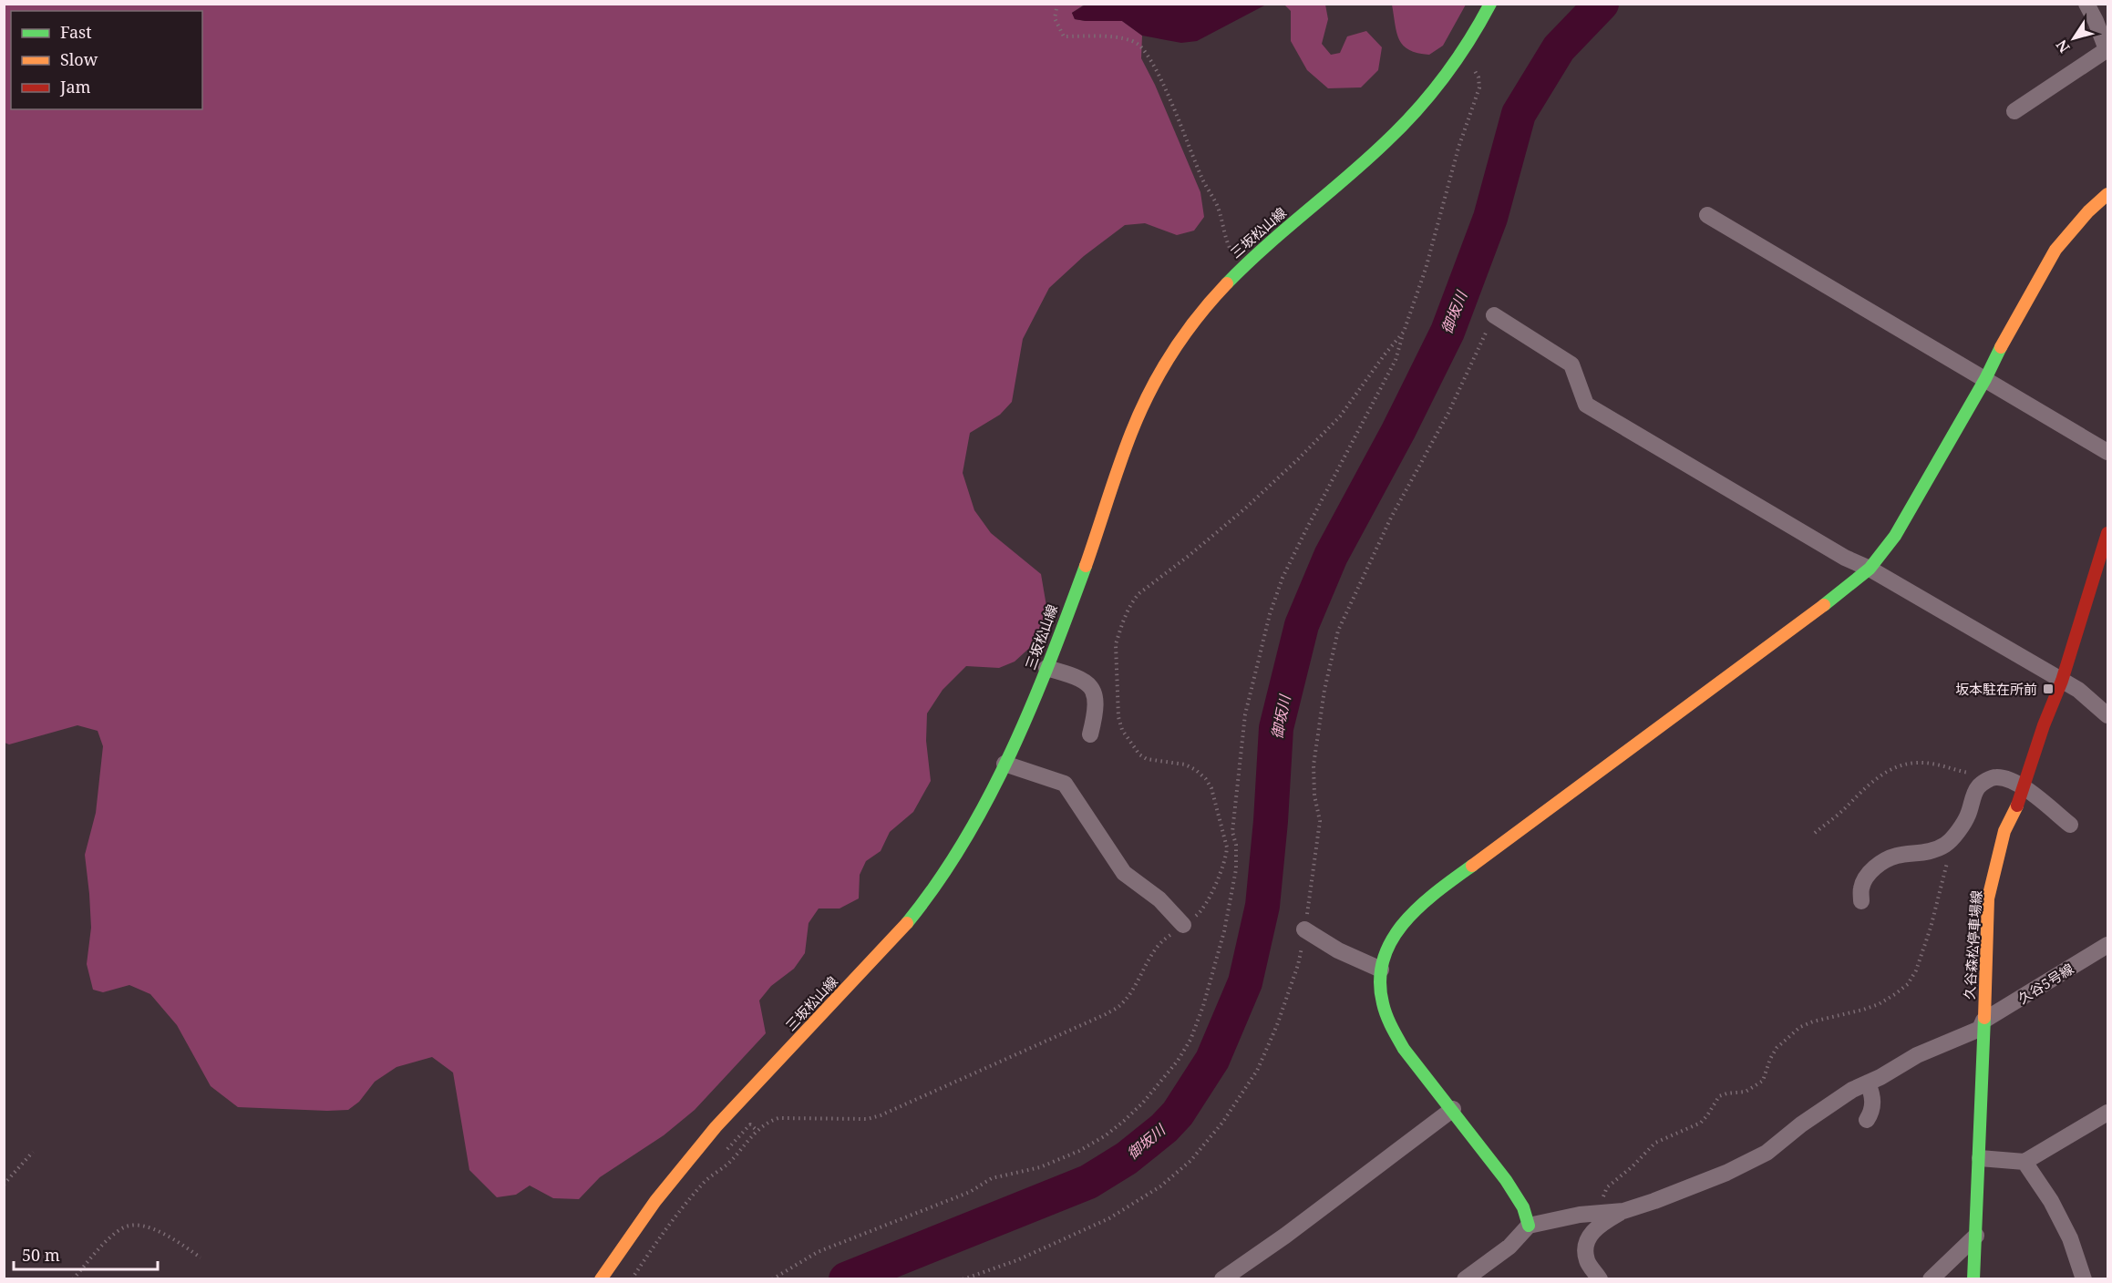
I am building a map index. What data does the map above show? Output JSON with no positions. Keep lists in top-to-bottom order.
{
  "streets": {
    "main road": ["三坂松山線", "久谷森松停車場線"],
    "street": ["久谷5号線"]
  },
  "crossings": [
    ["久谷森松停車場線", "久谷5号線"]
  ],
  "water": ["御坂川"],
  "places": {
    "transit": ["坂本駐在所前"]
  },
  "legend": ["Fast", "Slow", "Jam"],
  "scale_bar": "50 m",
  "north": "bottom left"
}
